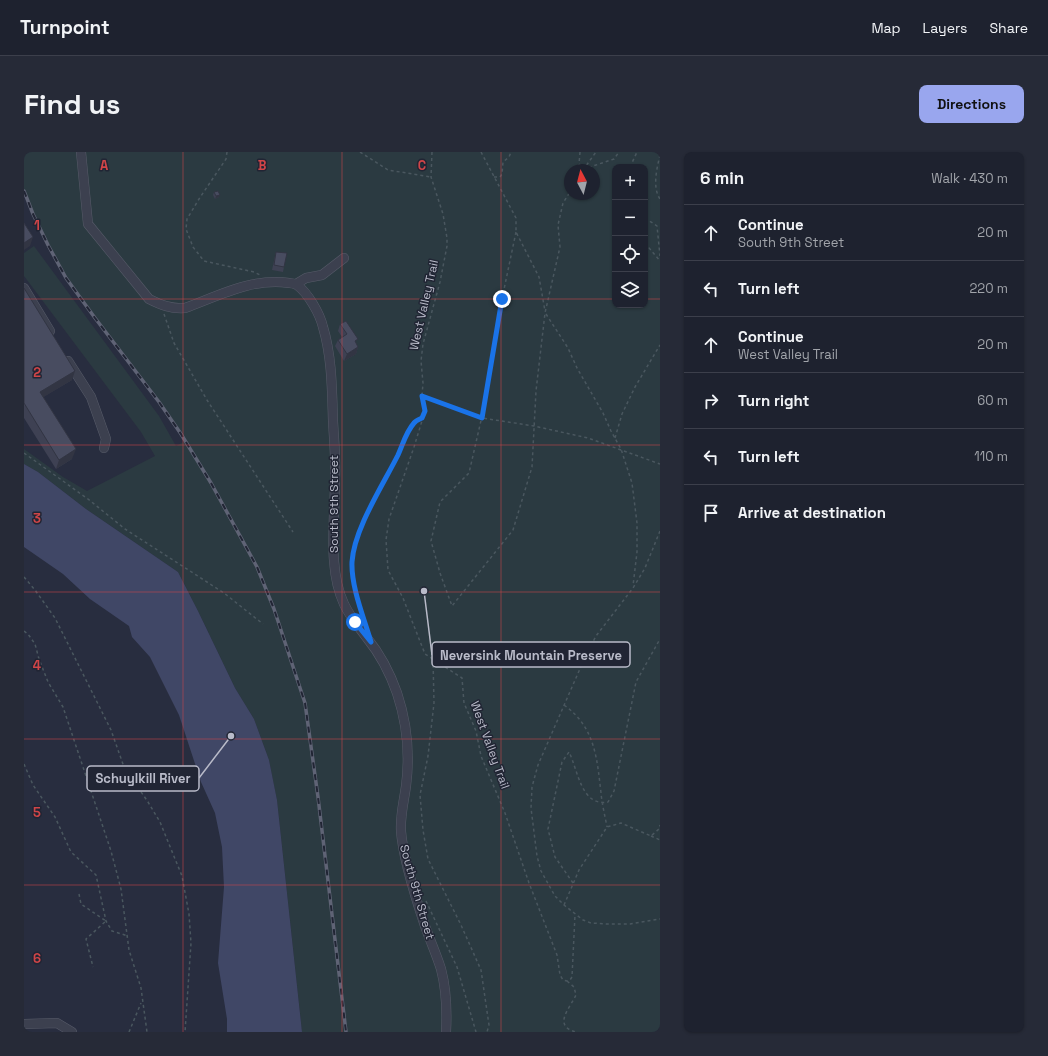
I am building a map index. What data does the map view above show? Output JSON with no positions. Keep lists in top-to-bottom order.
{
  "streets": {
    "street": ["South 9th Street"],
    "path": ["West Valley Trail"]
  },
  "places": ["Neversink Mountain Preserve", "Schuylkill River"],
  "north": "top",
  "page": {
    "header": "Turnpoint",
    "nav": ["Map", "Layers", "Share"],
    "buttons": "Directions",
    "title": "Find us",
    "heading": ["6 min", "Walk · 430 m"],
    "map_buttons": ["+", "−"],
    "list": [
      ["Continue", "South 9th Street", "20 m"],
      ["Turn left", "220 m"],
      ["Continue", "West Valley Trail", "20 m"],
      ["Turn right", "60 m"],
      ["Turn left", "110 m"],
      "Arrive at destination"
    ]
  },
  "grid": {
    "columns": ["A", "B", "C"],
    "rows": [
      "1",
      "2",
      "3",
      "4",
      "5",
      "6"
    ]
  }
}
